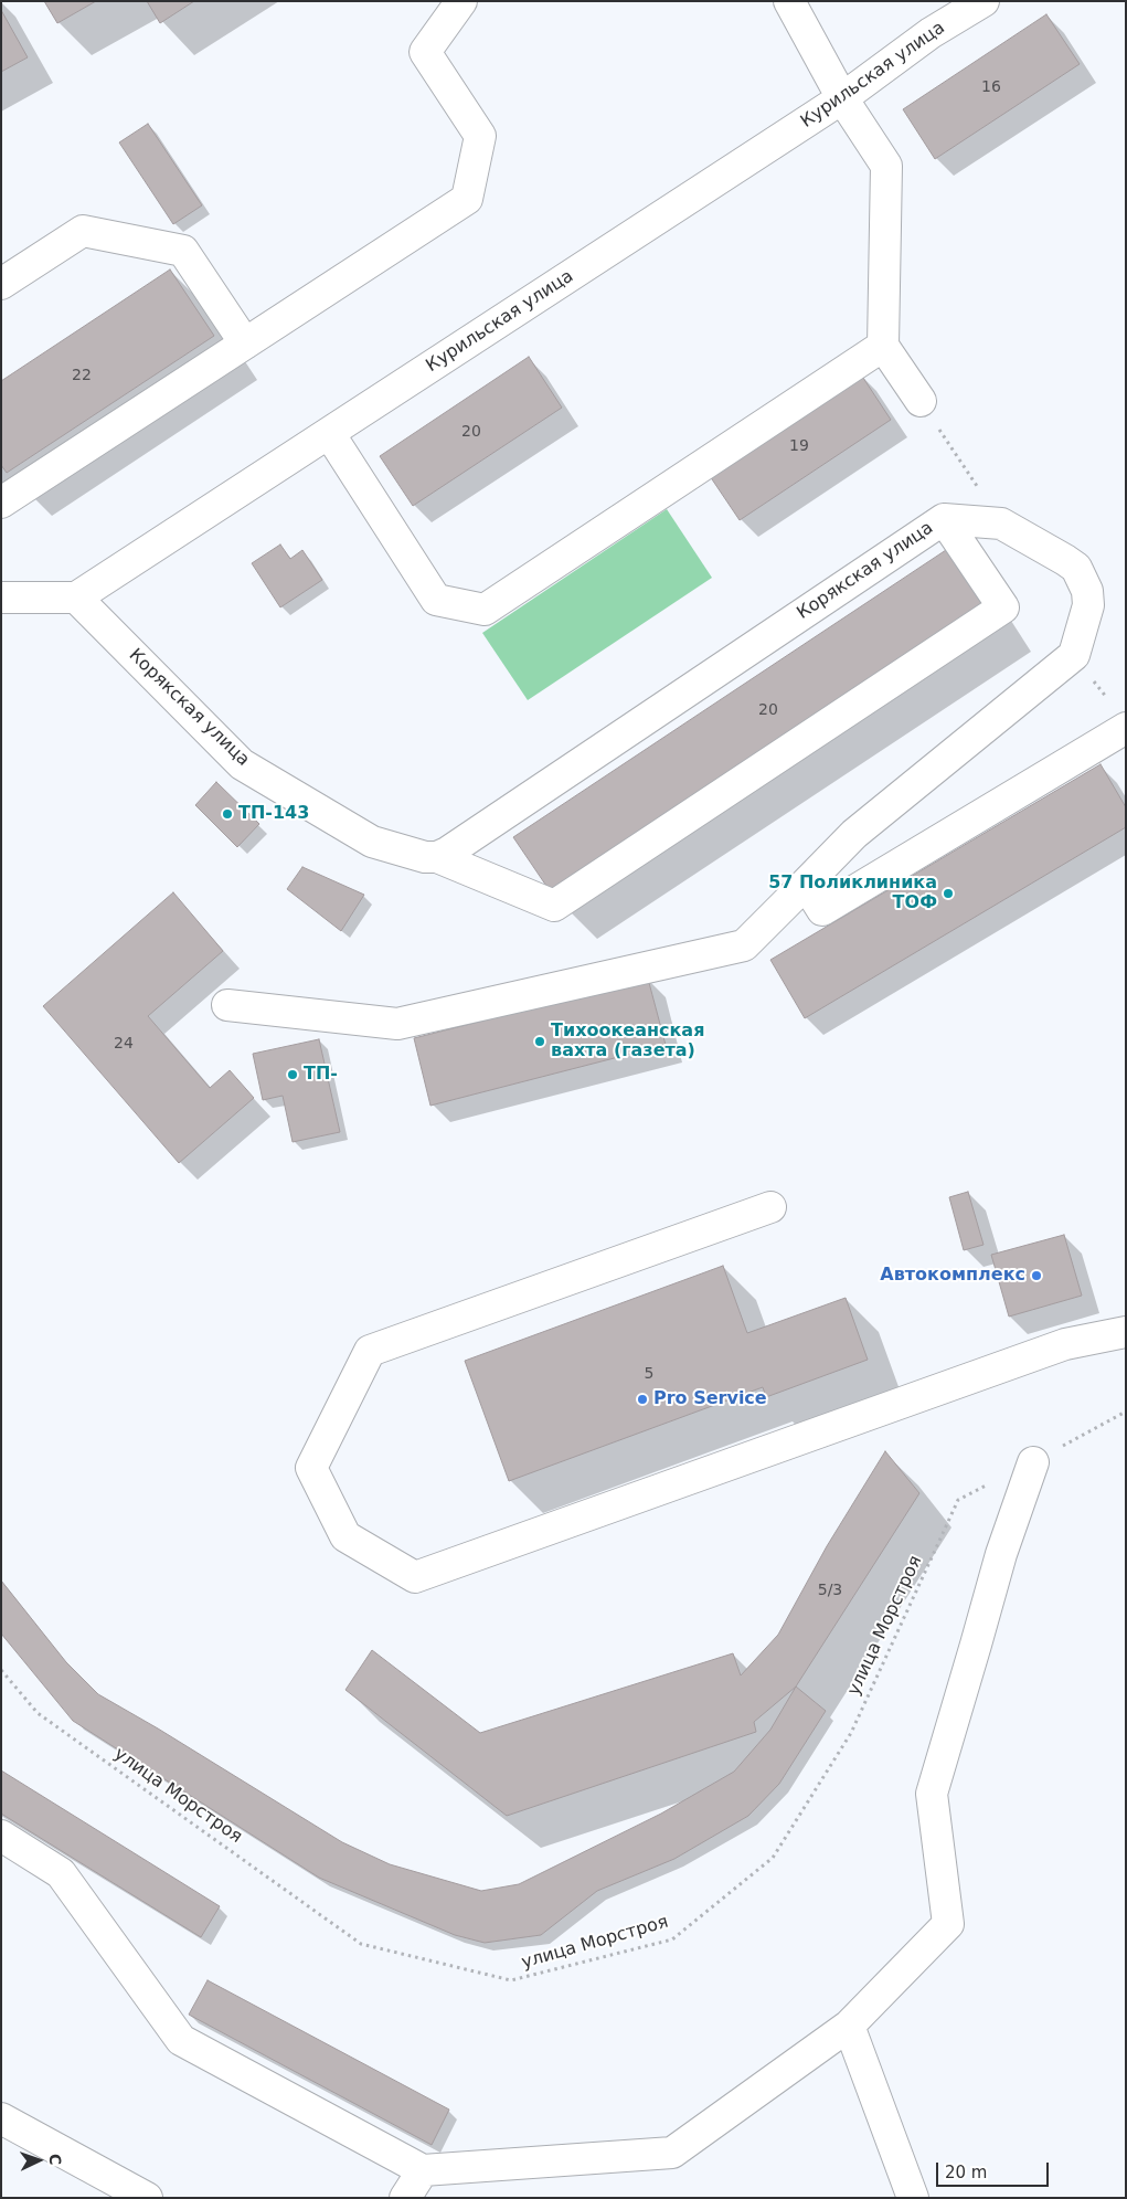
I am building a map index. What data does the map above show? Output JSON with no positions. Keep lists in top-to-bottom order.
{
  "streets": {
    "street": ["Курильская улица", "Корякская улица"],
    "path": ["улица Морстроя"]
  },
  "crossings": [
    ["Курильская улица", "Корякская улица"]
  ],
  "places": [
    "ТП-143",
    "57 Поликлиника ТОФ",
    "Тихоокеанская вахта (газета)",
    "ТП-",
    "Автокомплекс",
    "Pro Service"
  ],
  "house_numbers": [
    "16",
    "22",
    "20",
    "19",
    "20",
    "24",
    "5",
    "5/3"
  ],
  "scale_bar": "20 m",
  "north": "right"
}
